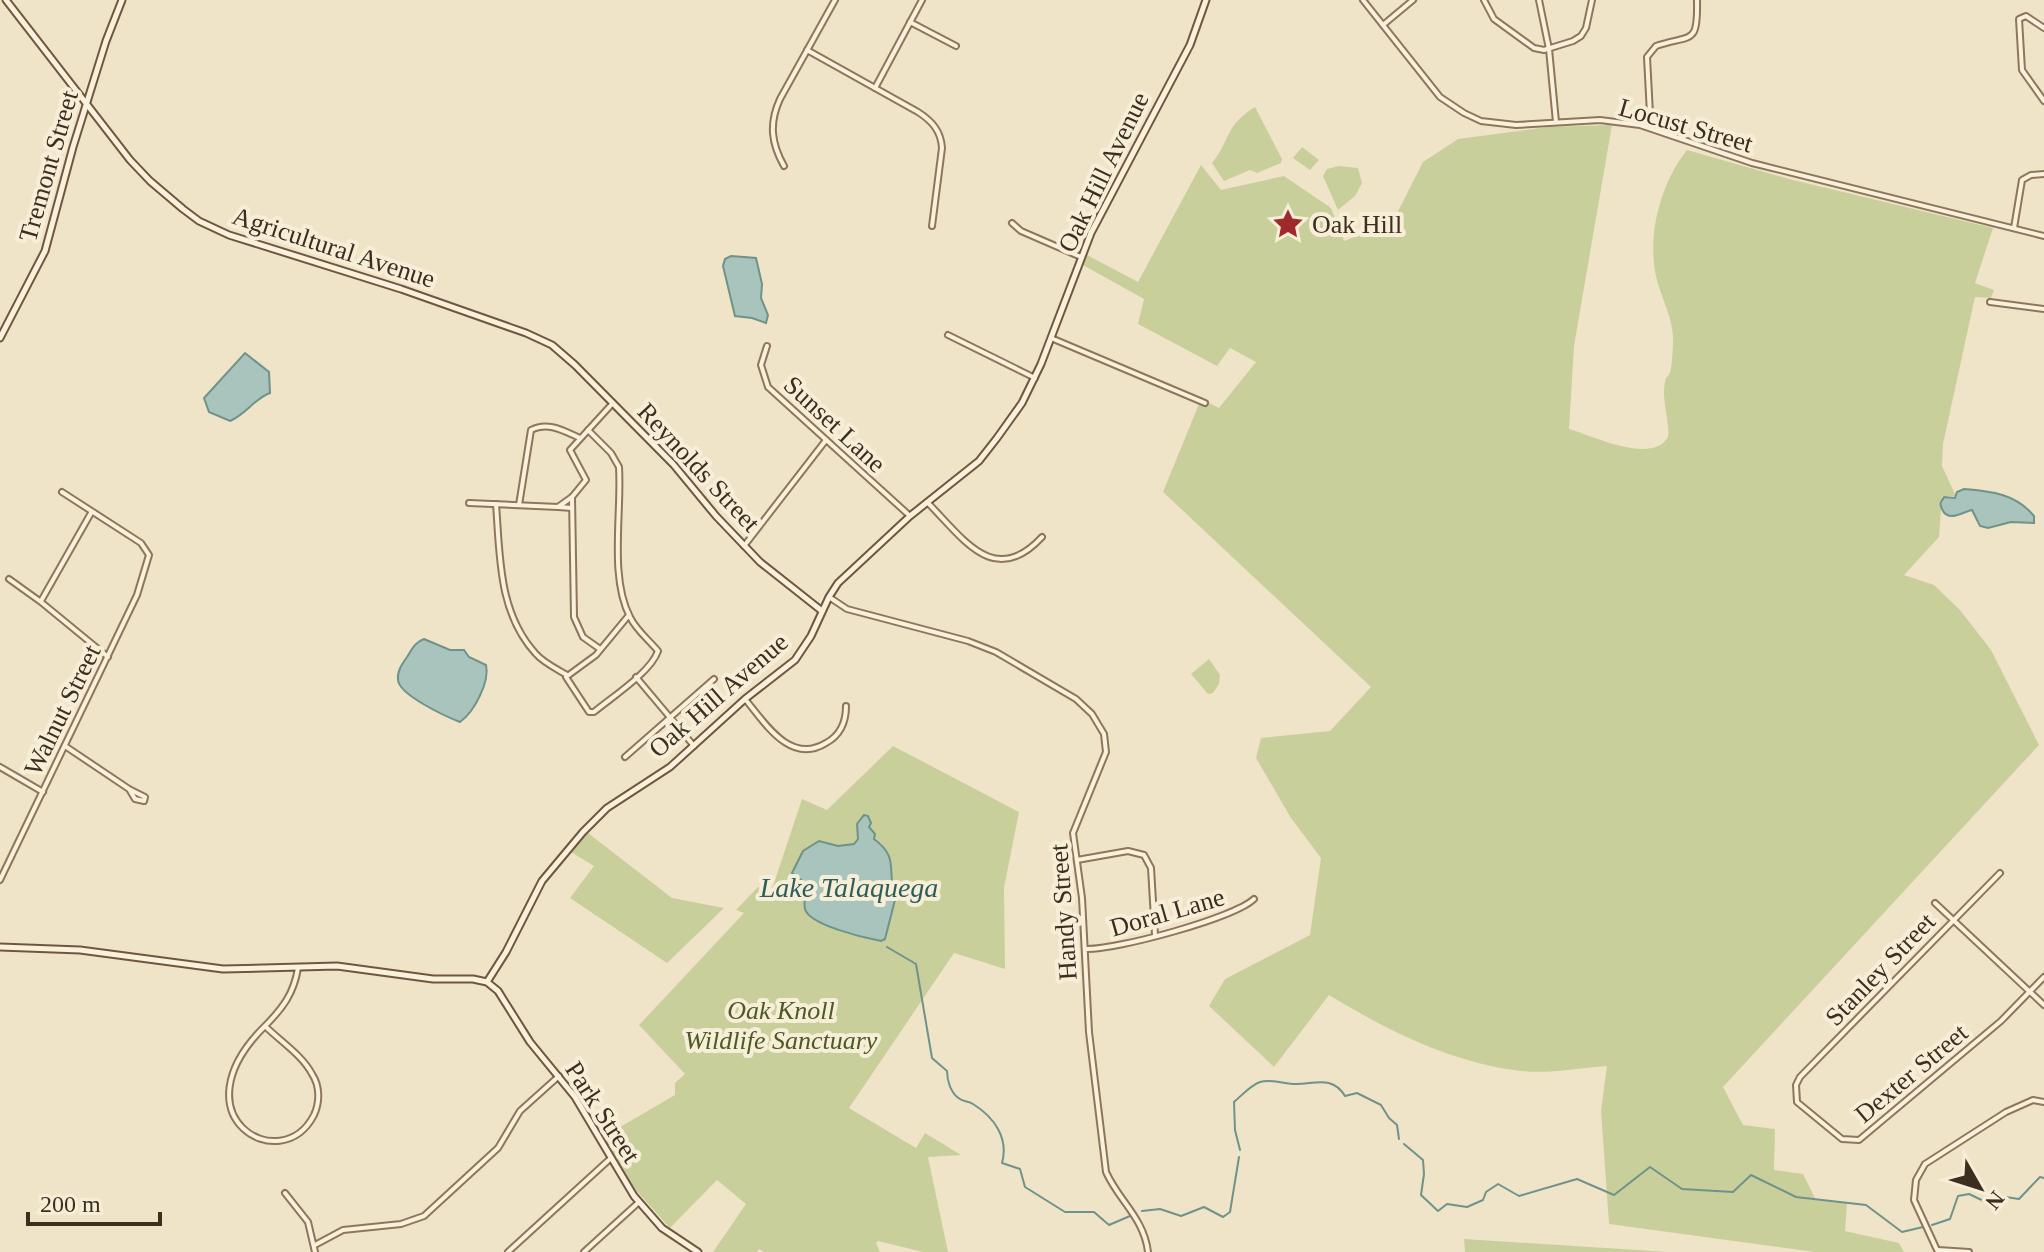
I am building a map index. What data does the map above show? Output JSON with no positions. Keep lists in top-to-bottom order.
{
  "streets": {
    "main road": [
      "Tremont Street",
      "Oak Hill Avenue",
      "Agricultural Avenue",
      "Reynolds Street",
      "Park Street"
    ],
    "street": [
      "Locust Street",
      "Sunset Lane",
      "Walnut Street",
      "Handy Street",
      "Doral Lane",
      "Stanley Street",
      "Dexter Street"
    ]
  },
  "crossings": [
    ["Tremont Street", "Agricultural Avenue"],
    ["Oak Hill Avenue", "Sunset Lane"],
    ["Oak Hill Avenue", "Reynolds Street"],
    ["Oak Hill Avenue", "Handy Street"],
    ["Oak Hill Avenue", "Park Street"],
    ["Agricultural Avenue", "Reynolds Street"],
    ["Handy Street", "Doral Lane"],
    ["Stanley Street", "Dexter Street"]
  ],
  "water": ["Lake Talaquega"],
  "parks": ["Oak Knoll Wildlife Sanctuary"],
  "places": {
    "place": ["Oak Hill"]
  },
  "scale_bar": "200 m",
  "north": "bottom right"
}
